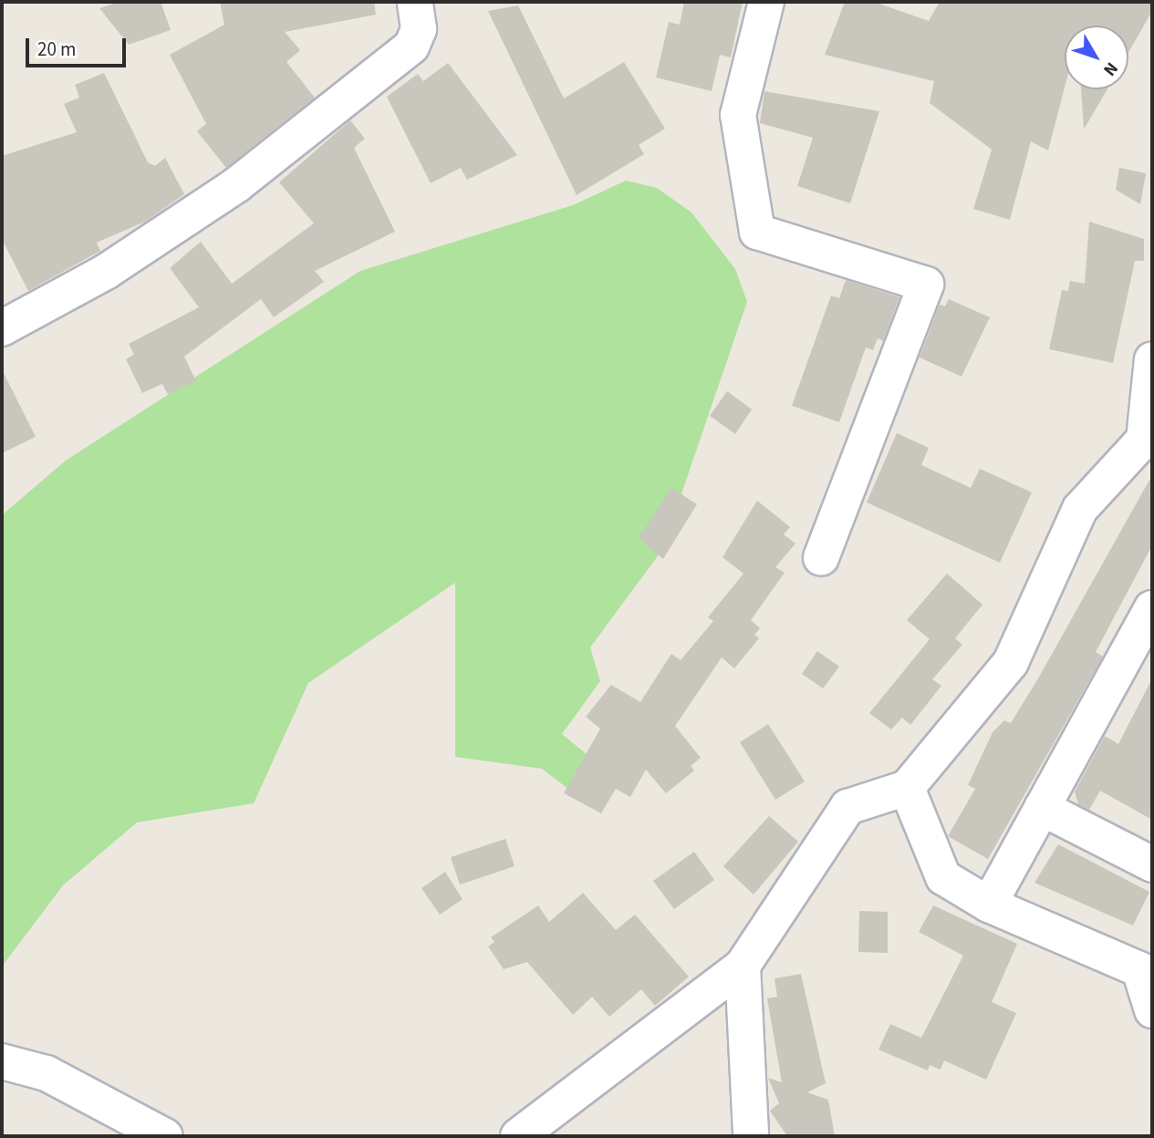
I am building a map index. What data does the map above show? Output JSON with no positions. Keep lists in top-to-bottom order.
{
  "scale_bar": "20 m",
  "north": "bottom right"
}
